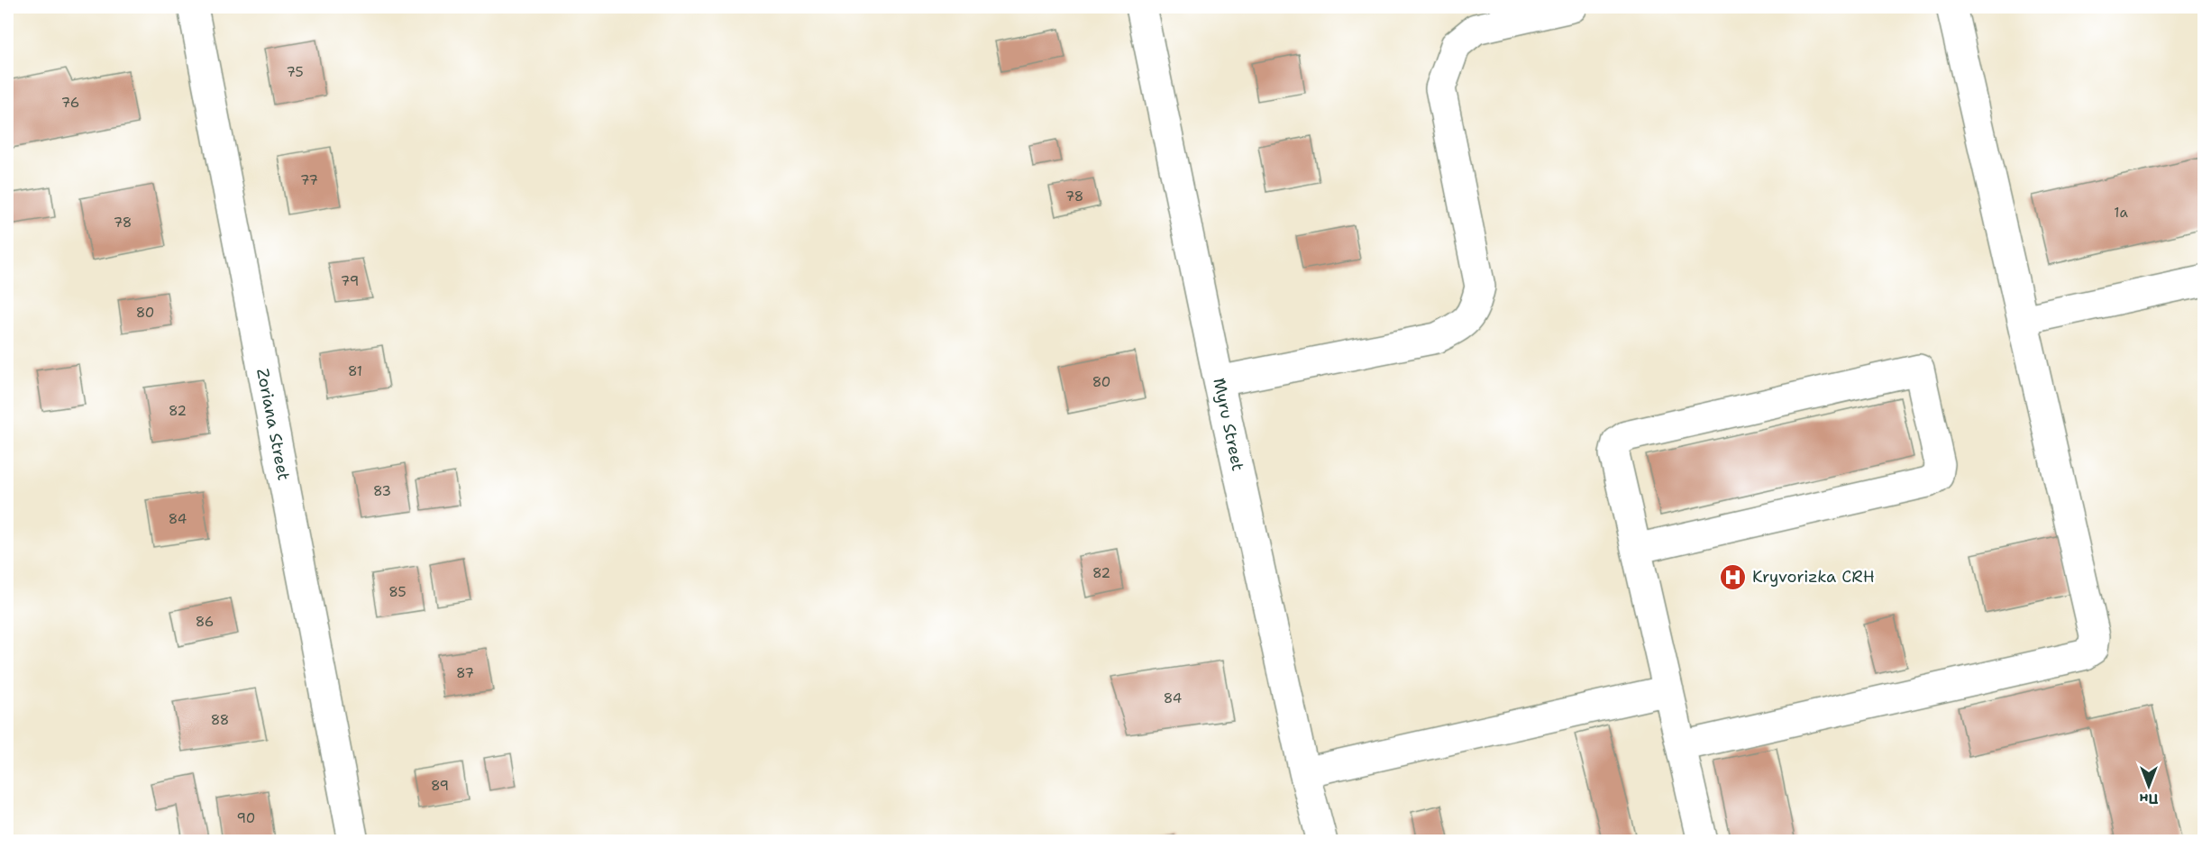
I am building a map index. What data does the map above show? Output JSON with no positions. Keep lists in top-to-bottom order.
{
  "streets": {
    "street": ["Zoriana Street", "Myru Street"]
  },
  "places": {
    "hospital": ["Kryvorizka CRH"]
  },
  "house_numbers": [
    "75",
    "76",
    "77",
    "78",
    "1а",
    "78",
    "79",
    "80",
    "81",
    "80",
    "82",
    "83",
    "84",
    "82",
    "85",
    "86",
    "87",
    "84",
    "88",
    "89",
    "90"
  ],
  "north": "bottom"
}
